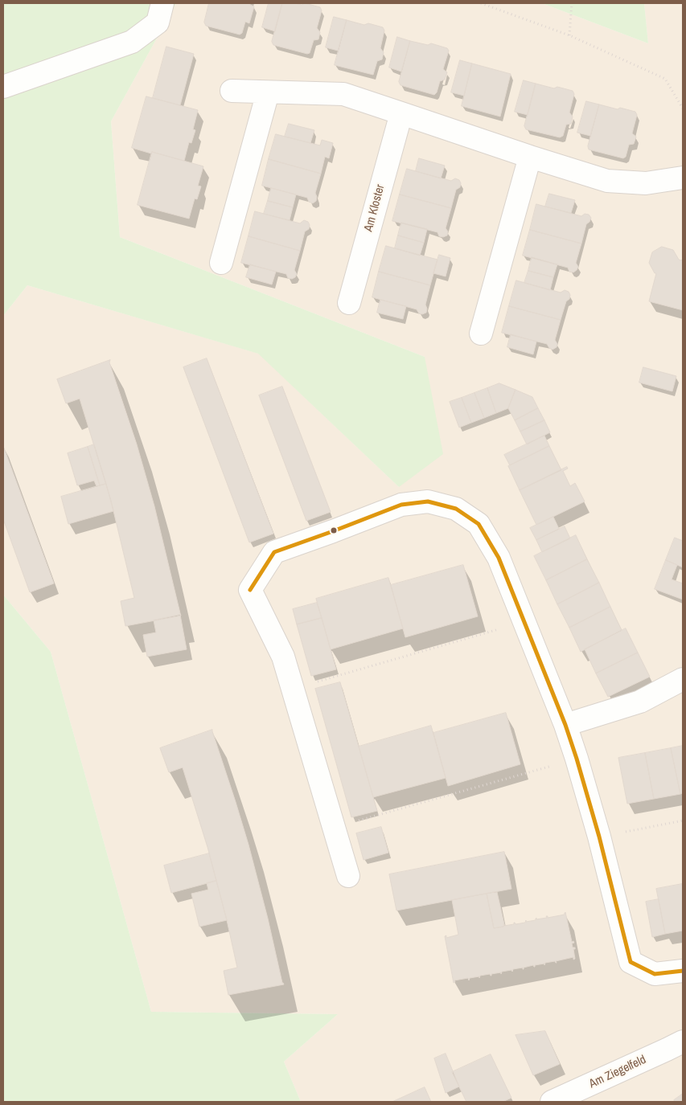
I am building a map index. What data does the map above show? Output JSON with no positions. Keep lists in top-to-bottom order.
{
  "streets": {
    "street": ["Am Kloster", "Am Ziegelfeld"]
  }
}
